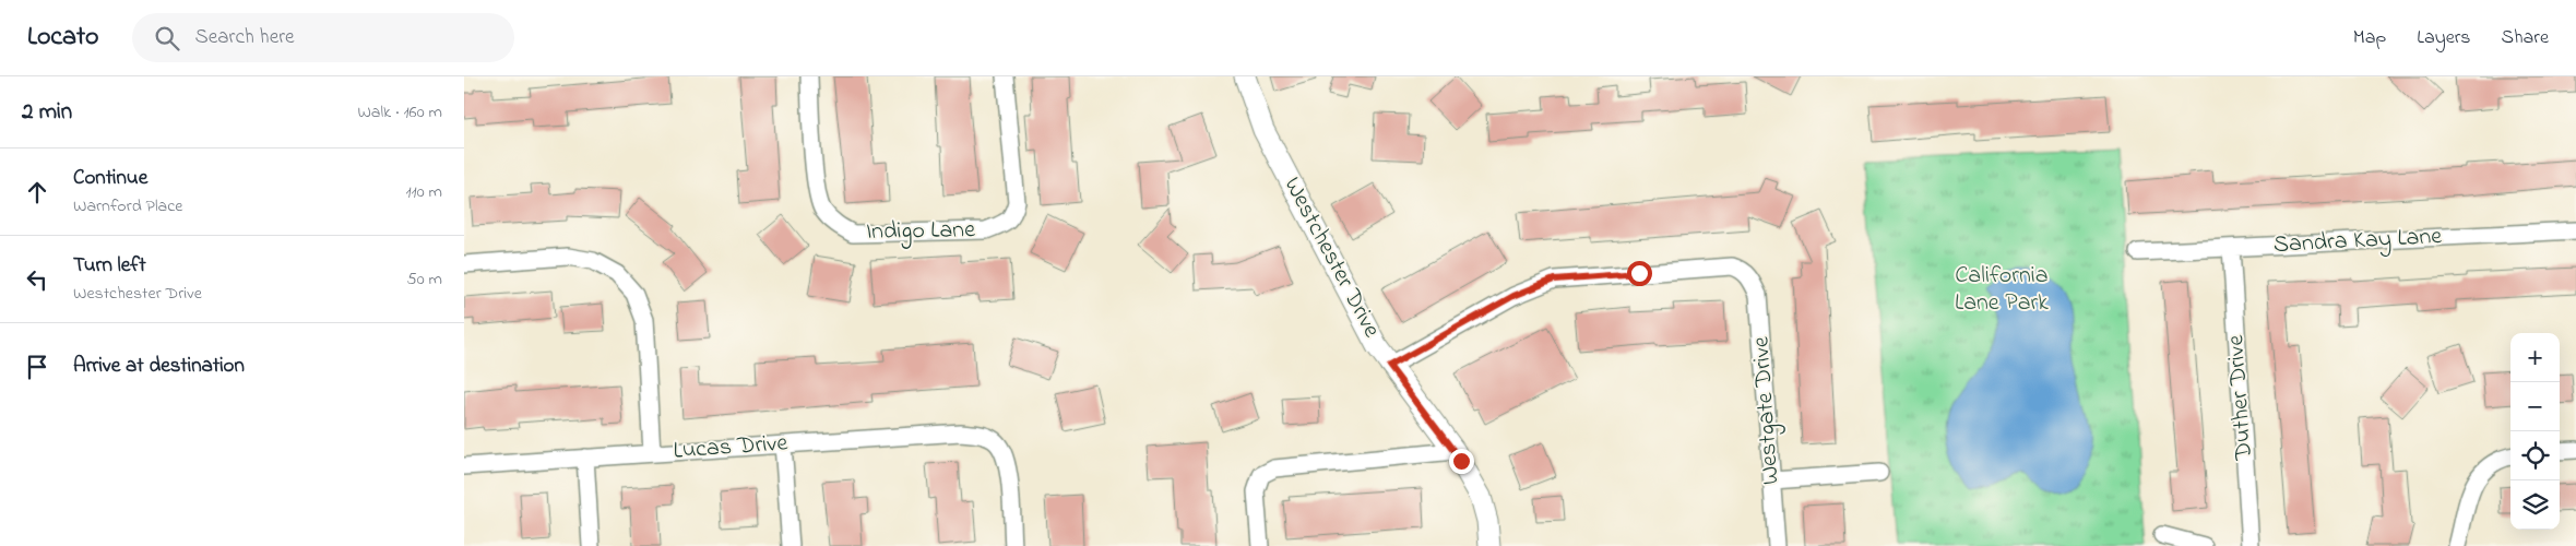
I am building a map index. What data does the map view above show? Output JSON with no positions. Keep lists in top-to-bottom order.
{
  "streets": {
    "street": [
      "Indigo Lane",
      "Sandra Kay Lane",
      "Westchester Drive",
      "Duther Drive",
      "Westgate Drive",
      "Lucas Drive"
    ]
  },
  "crossings": [
    ["Sandra Kay Lane", "Duther Drive"],
    ["Westchester Drive", "Westgate Drive"]
  ],
  "parks": ["California Lane Park"],
  "page": {
    "header": "Locato",
    "search": "Search here",
    "nav": ["Map", "Layers", "Share"],
    "heading": ["2 min", "Walk · 160 m"],
    "list": [
      ["Continue", "Warnford Place", "110 m"],
      ["Turn left", "Westchester Drive", "50 m"],
      "Arrive at destination"
    ],
    "map_buttons": ["+", "−"]
  }
}
